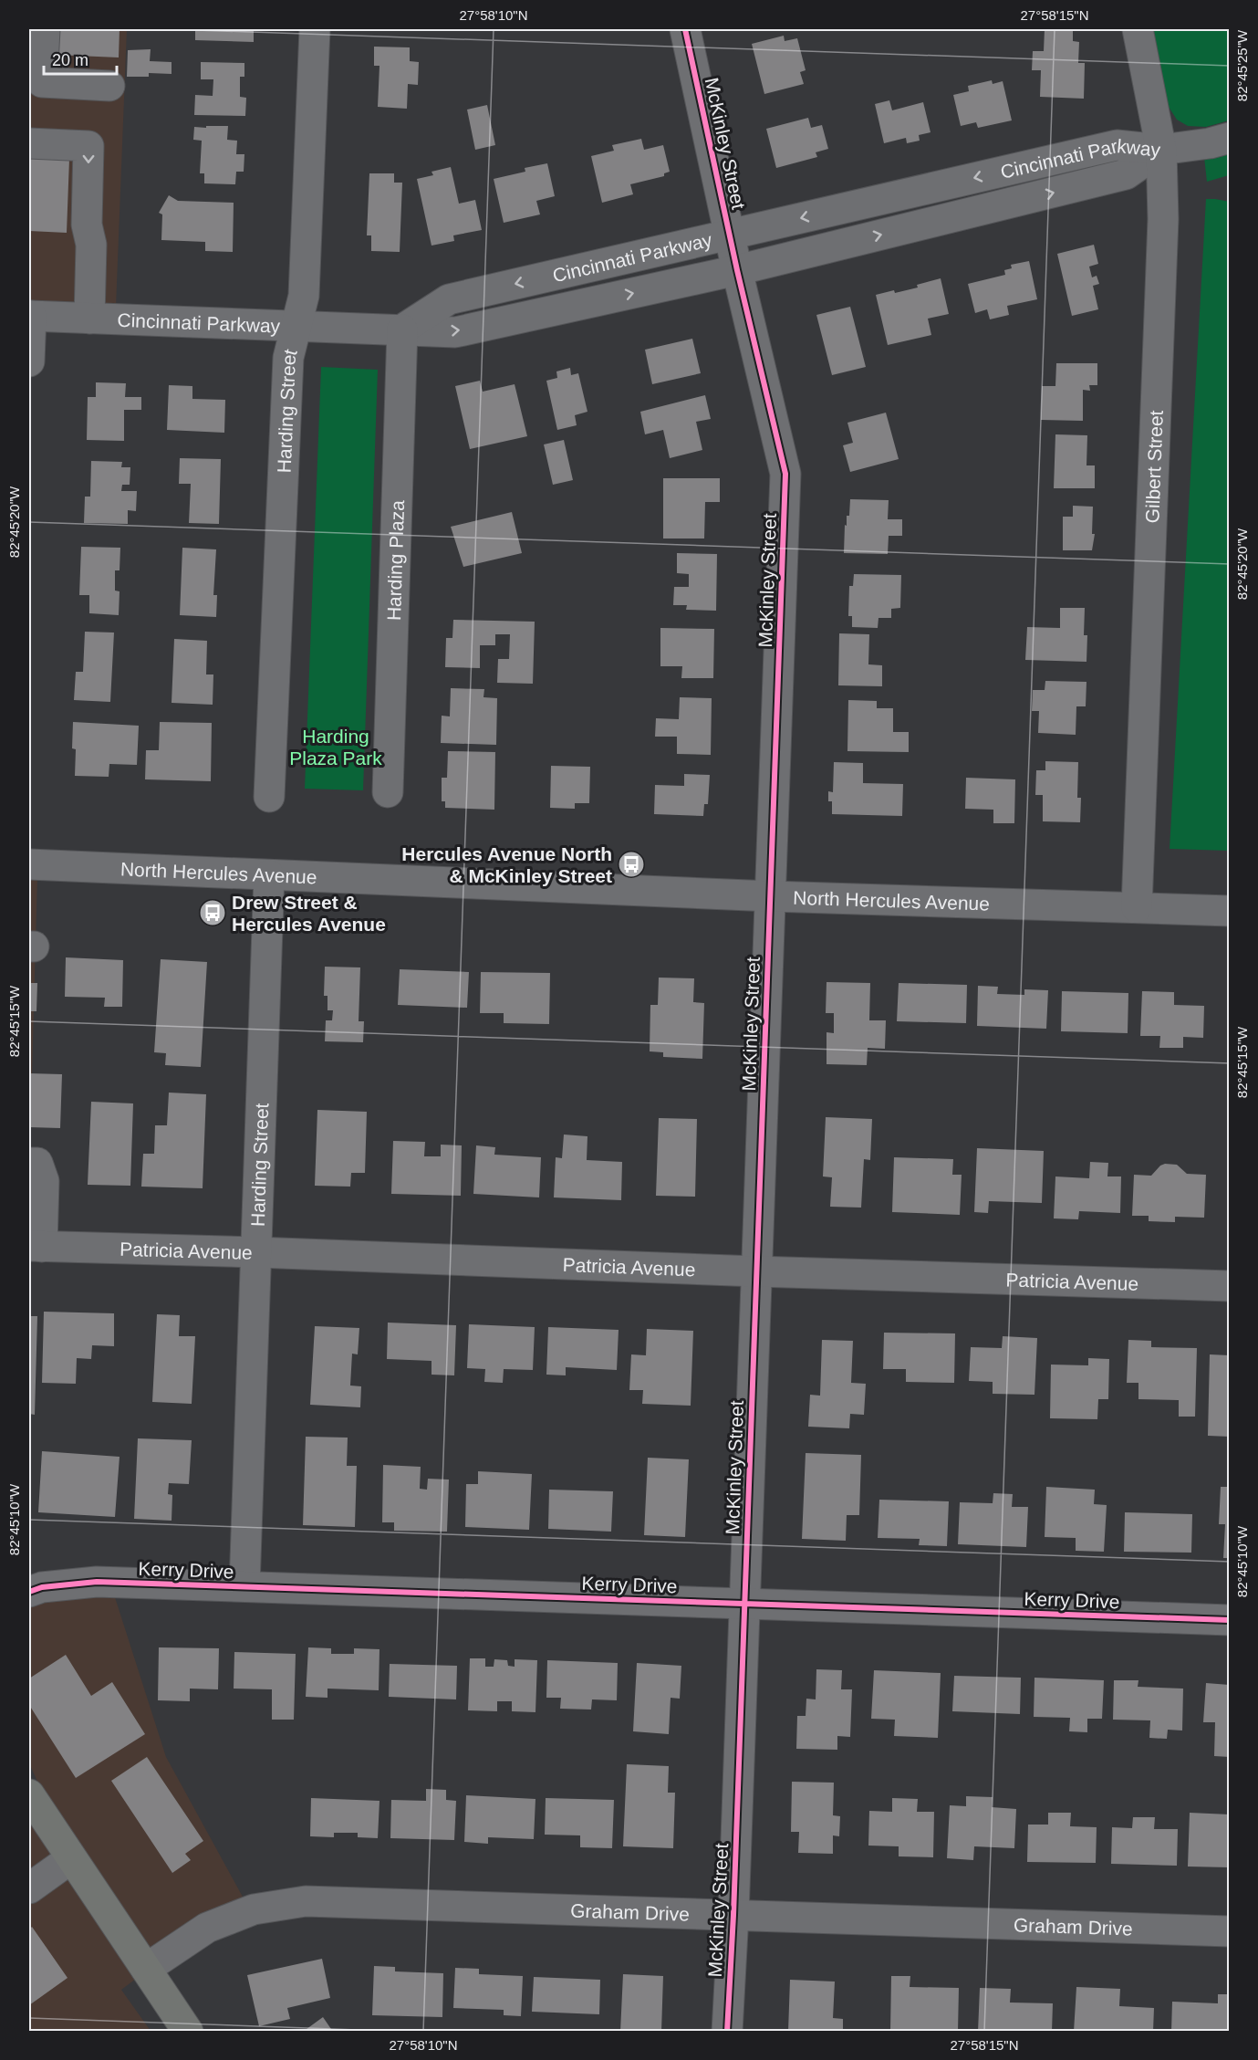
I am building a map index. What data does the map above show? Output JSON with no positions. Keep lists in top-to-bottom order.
{
  "streets": {
    "street": [
      "McKinley Street",
      "Cincinnati Parkway",
      "Harding Street",
      "Gilbert Street",
      "Harding Plaza",
      "North Hercules Avenue",
      "Patricia Avenue",
      "Kerry Drive",
      "Graham Drive"
    ]
  },
  "crossings": [
    ["McKinley Street", "Cincinnati Parkway"],
    ["McKinley Street", "North Hercules Avenue"],
    ["McKinley Street", "Patricia Avenue"],
    ["McKinley Street", "Kerry Drive"],
    ["McKinley Street", "Graham Drive"],
    ["Cincinnati Parkway", "Harding Street"],
    ["Cincinnati Parkway", "Gilbert Street"],
    ["Cincinnati Parkway", "Harding Plaza"],
    ["Harding Street", "North Hercules Avenue"],
    ["Harding Street", "Patricia Avenue"],
    ["Harding Street", "Kerry Drive"],
    ["Gilbert Street", "North Hercules Avenue"]
  ],
  "parks": ["Harding Plaza Park"],
  "places": {
    "bus stop": ["Hercules Avenue North & McKinley Street", "Drew Street & Hercules Avenue"]
  },
  "scale_bar": "20 m",
  "coordinates": [
    "27°58'10\"N",
    "27°58'15\"N",
    "82°45'25\"W",
    "82°45'20\"W",
    "82°45'15\"W",
    "82°45'10\"W"
  ]
}
